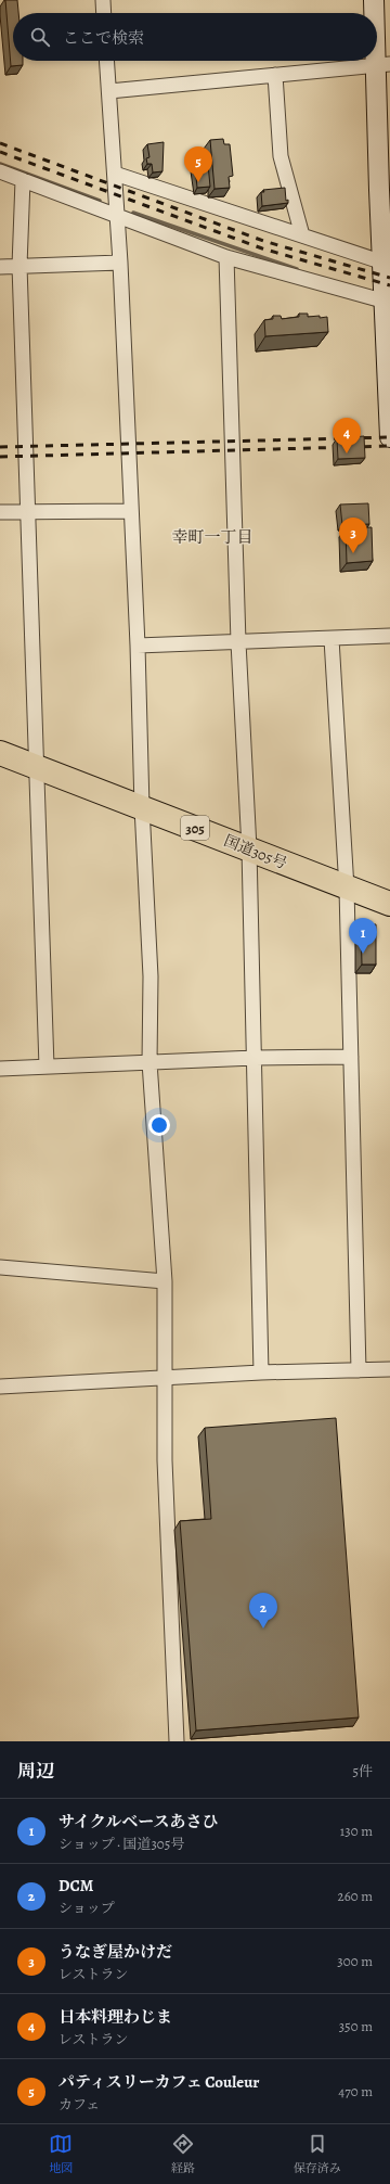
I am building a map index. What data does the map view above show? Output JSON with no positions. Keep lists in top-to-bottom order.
{
  "streets": {
    "highway": ["305", "国道305号"]
  },
  "districts": ["幸町一丁目"],
  "page": {
    "search": "ここで検索",
    "pins": [
      "5",
      "4",
      "3",
      "1",
      "2"
    ],
    "heading": ["周辺", "5件"],
    "list": [
      {
        "mark": "1",
        "name": "サイクルベースあさひ",
        "note": "ショップ · 国道305号",
        "value": "130 m"
      },
      {
        "mark": "2",
        "name": "DCM",
        "note": "ショップ",
        "value": "260 m"
      },
      {
        "mark": "3",
        "name": "うなぎ屋かけだ",
        "note": "レストラン",
        "value": "300 m"
      },
      {
        "mark": "4",
        "name": "日本料理わじま",
        "note": "レストラン",
        "value": "350 m"
      },
      {
        "mark": "5",
        "name": "パティスリーカフェ Couleur",
        "note": "カフェ",
        "value": "470 m"
      }
    ],
    "nav": ["地図", "経路", "保存済み"]
  }
}
